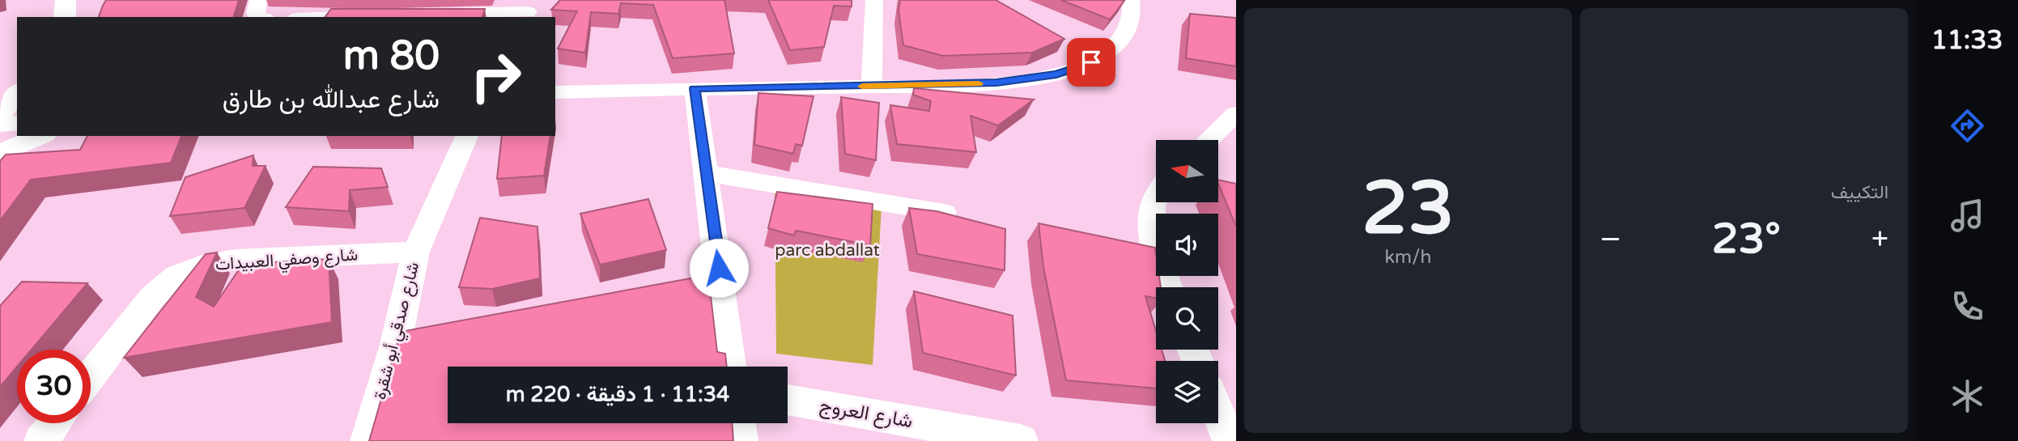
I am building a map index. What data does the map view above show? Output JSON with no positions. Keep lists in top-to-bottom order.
{
  "streets": {
    "street": ["شارع وصفي العبيدات", "شارع صدقي أبو شقرة", "شارع العروج"]
  },
  "crossings": [
    ["شارع وصفي العبيدات", "شارع صدقي أبو شقرة"]
  ],
  "parks": ["parc abdallat"],
  "north": "left",
  "page": {
    "tabs": "11:33",
    "tile": [
      "التكييف",
      ["23", "km/h"]
    ],
    "turn": ["80 m", "شارع عبدالله بن طارق"],
    "heat": ["−", "23°", "+"],
    "limit": "30",
    "trip": "11:34 · 1 دقيقة · 220 m"
  }
}
